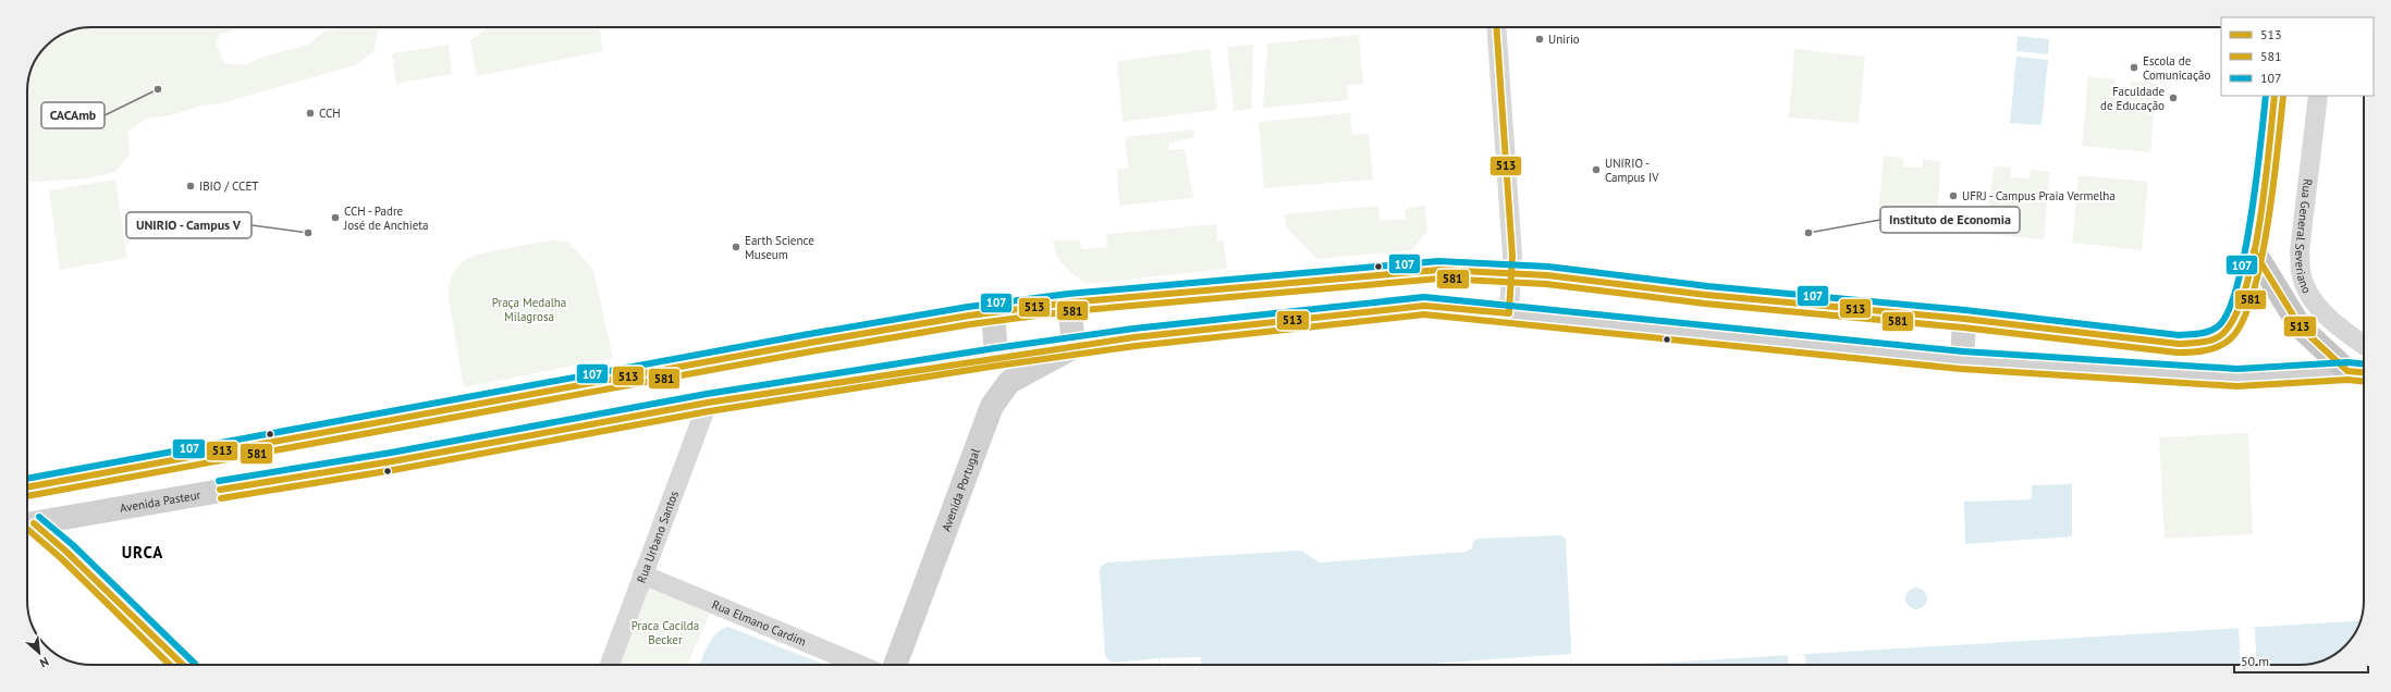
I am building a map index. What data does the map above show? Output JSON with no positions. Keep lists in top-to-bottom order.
{
  "streets": {
    "highway": ["Avenida Pasteur"],
    "street": [
      "Rua General Severiano",
      "Avenida Portugal",
      "Rua Urbano Santos",
      "Rua Elmano Cardim"
    ]
  },
  "crossings": [
    ["Avenida Portugal", "Avenida Pasteur"],
    ["Avenida Pasteur", "Rua Urbano Santos"],
    ["Rua Urbano Santos", "Rua Elmano Cardim"]
  ],
  "districts": ["URCA"],
  "parks": ["Praça Medalha Milagrosa", "Praca Cacilda Becker"],
  "places": [
    "Unirio",
    "Escola de Comunicação",
    "CACAmb",
    "Faculdade de Educação",
    "CCH",
    "UNIRIO - Campus IV",
    "IBIO / CCET",
    "UFRJ - Campus Praia Vermelha",
    "CCH - Padre José de Anchieta",
    "UNIRIO - Campus V",
    "Instituto de Economia",
    "Earth Science Museum"
  ],
  "lines": ["transit line 513", "transit line 581", "transit line 107"],
  "legend": ["513", "581", "107"],
  "scale_bar": "50 m",
  "north": "bottom right"
}
